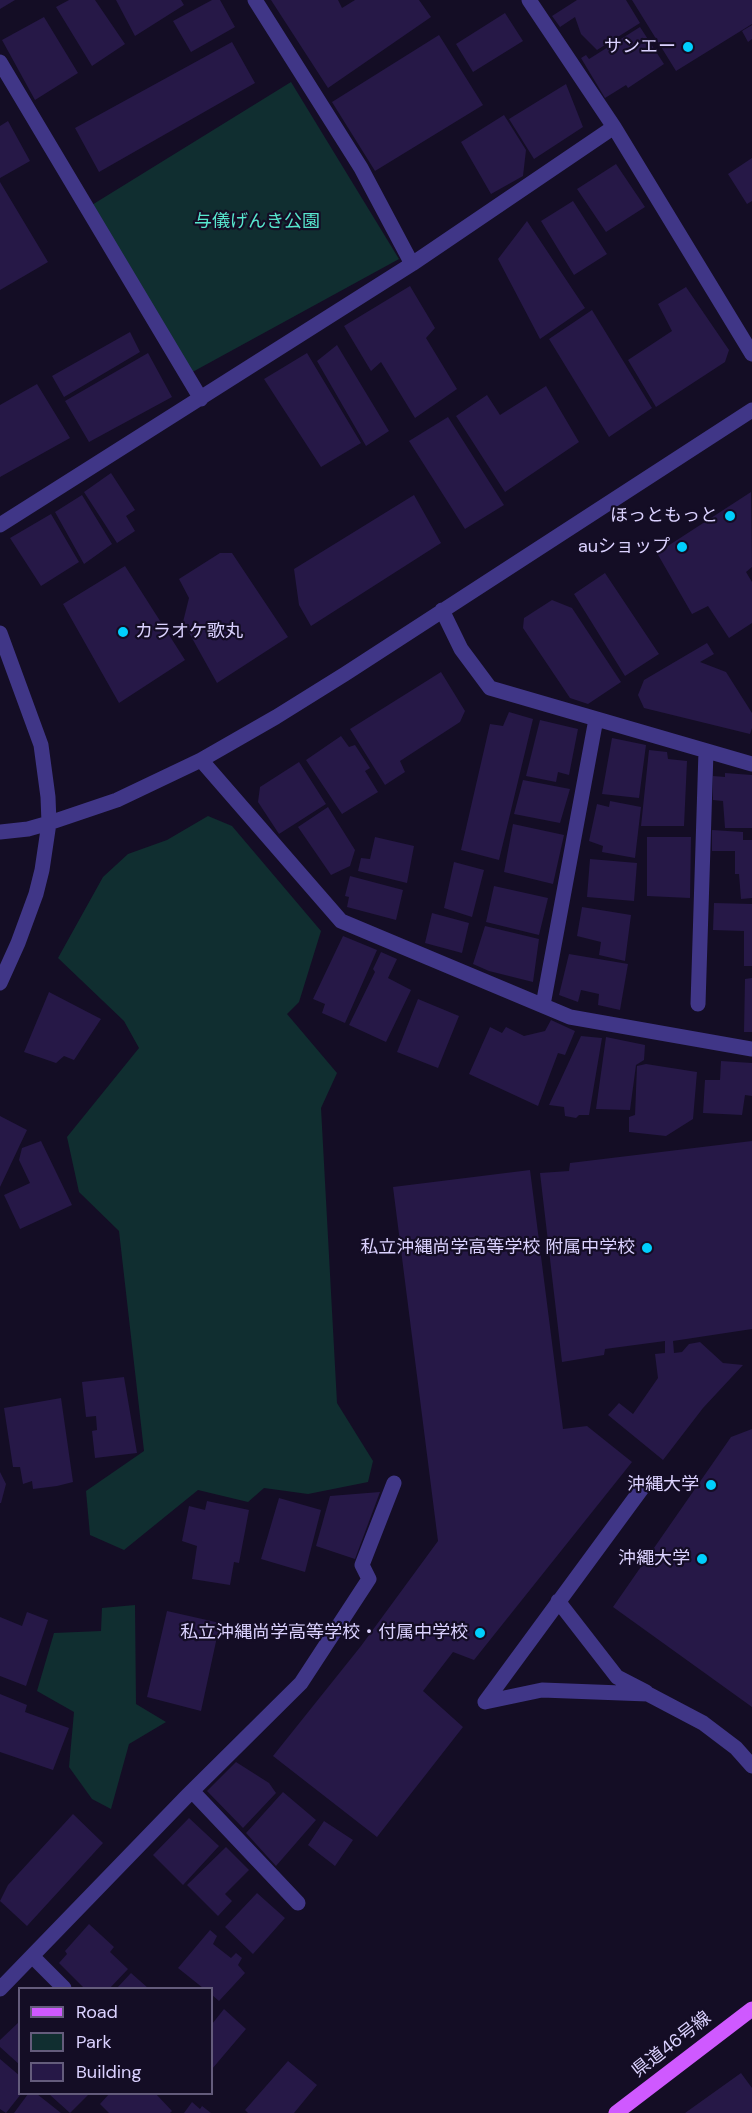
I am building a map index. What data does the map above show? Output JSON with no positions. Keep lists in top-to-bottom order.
{
  "streets": {
    "main road": ["県道46号線"]
  },
  "parks": ["与儀げんき公園"],
  "places": [
    "サンエー",
    "ほっともっと",
    "auショップ",
    "カラオケ歌丸",
    "私立沖縄尚学高等学校 附属中学校",
    "沖縄大学",
    "沖繩大学",
    "私立沖縄尚学高等学校・付属中学校"
  ],
  "legend": ["Road", "Park", "Building"]
}
